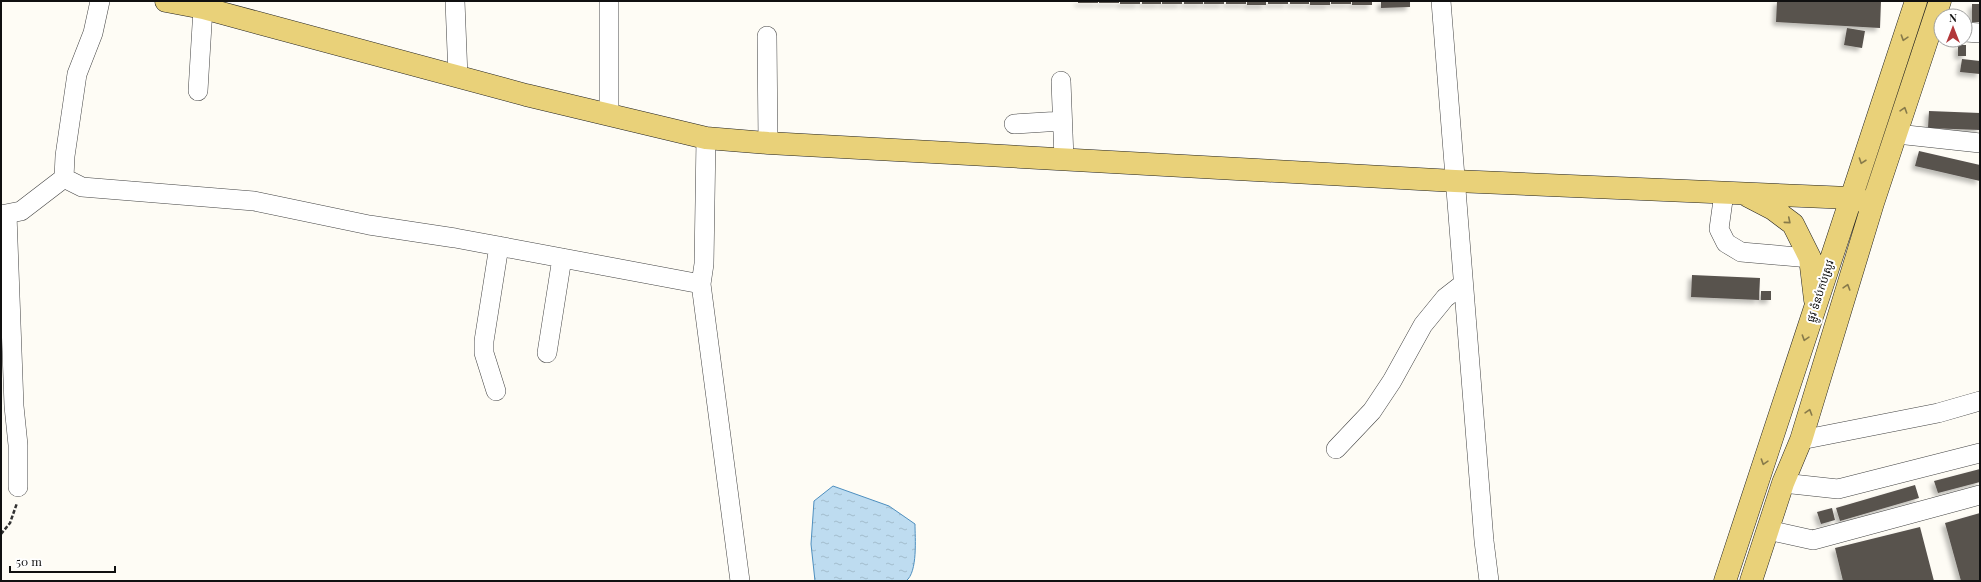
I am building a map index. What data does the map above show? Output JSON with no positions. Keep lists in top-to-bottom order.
{
  "streets": {
    "main road": ["ផ្លូវ ទំនប់កប់ស្រូវ"]
  },
  "scale_bar": "50 m",
  "north": "top"
}
